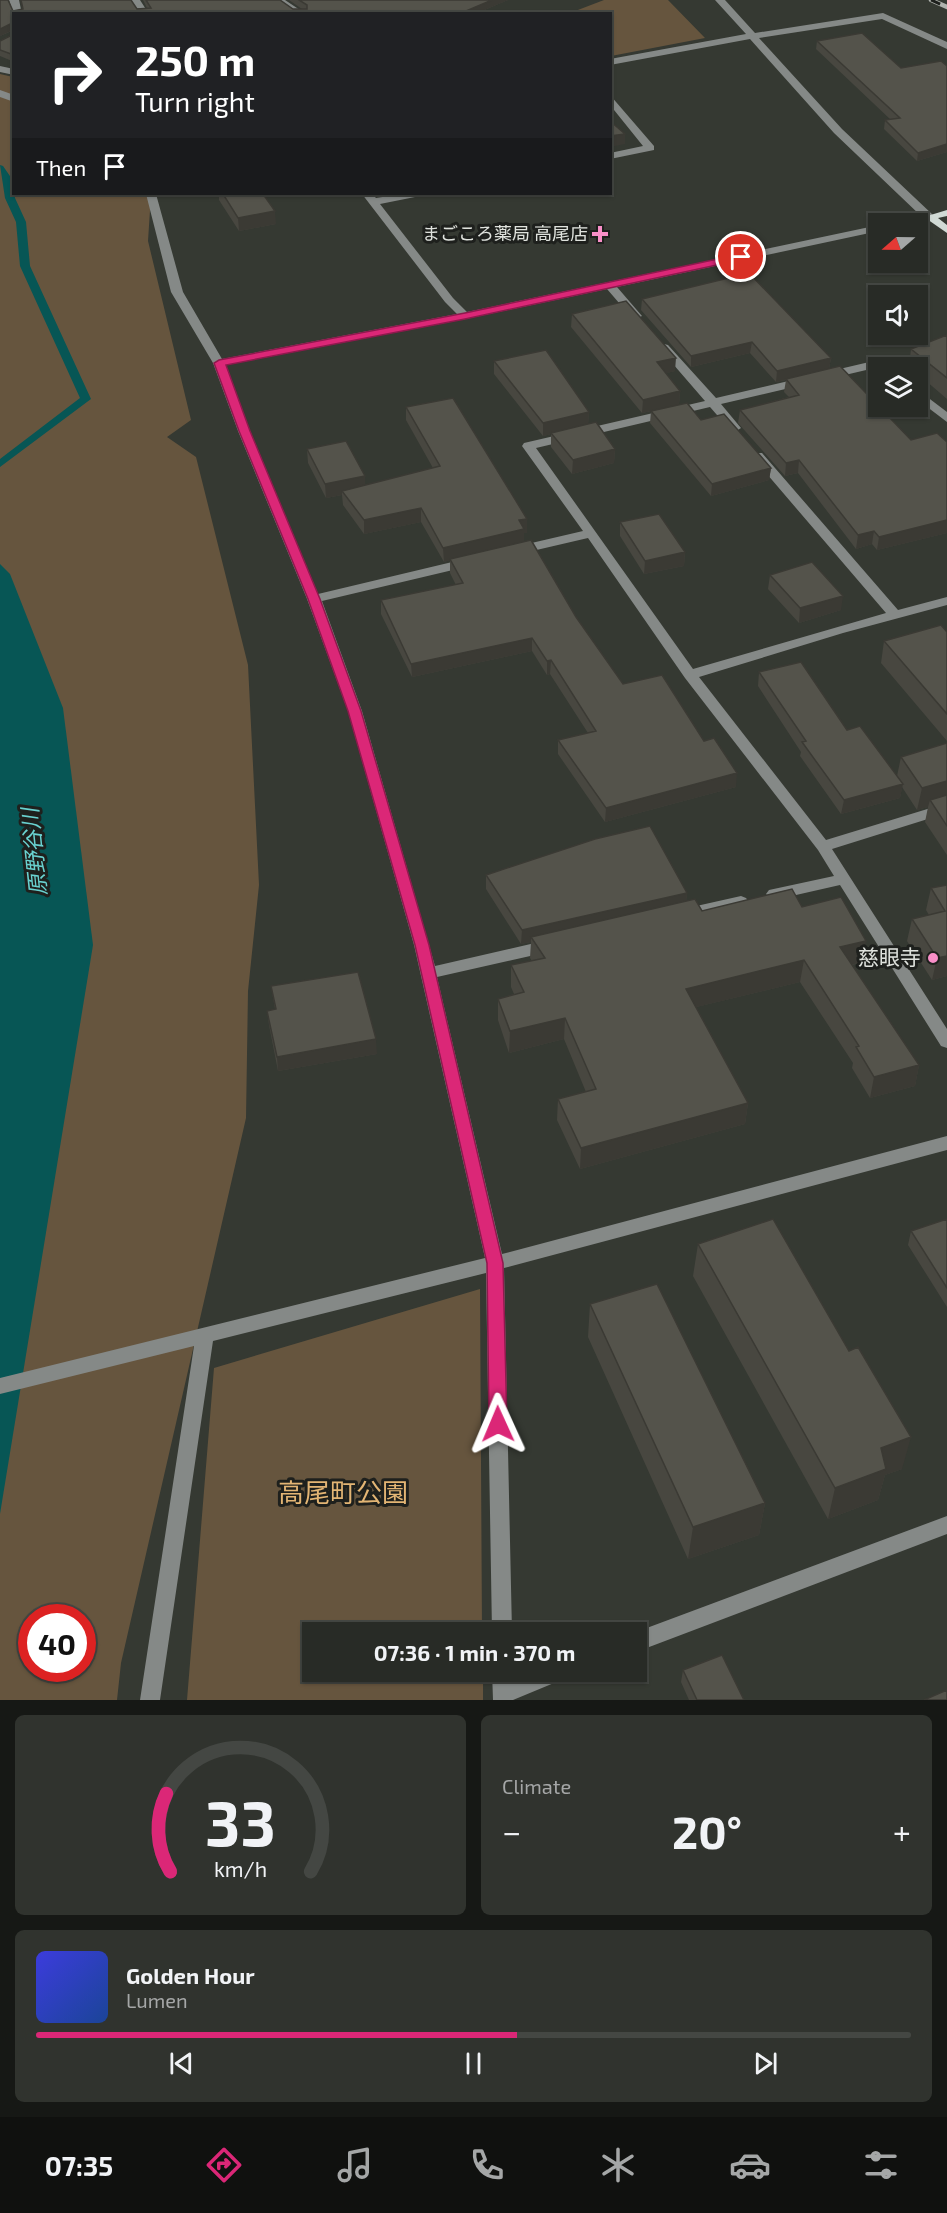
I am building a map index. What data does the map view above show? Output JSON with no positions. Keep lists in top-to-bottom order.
{
  "water": ["原野谷川"],
  "parks": ["高尾町公園"],
  "places": {
    "health": ["まごころ薬局 高尾店"],
    "other": ["慈眼寺"]
  },
  "north": "left",
  "page": {
    "turn": ["250 m", "Turn right"],
    "then": "Then",
    "limit": "40",
    "trip": "07:36 · 1 min · 370 m",
    "tile": "Climate",
    "heat": ["−", "20°", "+"],
    "song": ["Golden Hour", "Lumen"],
    "tabs": "07:35",
    "gauge": ["33", "km/h"]
  }
}
